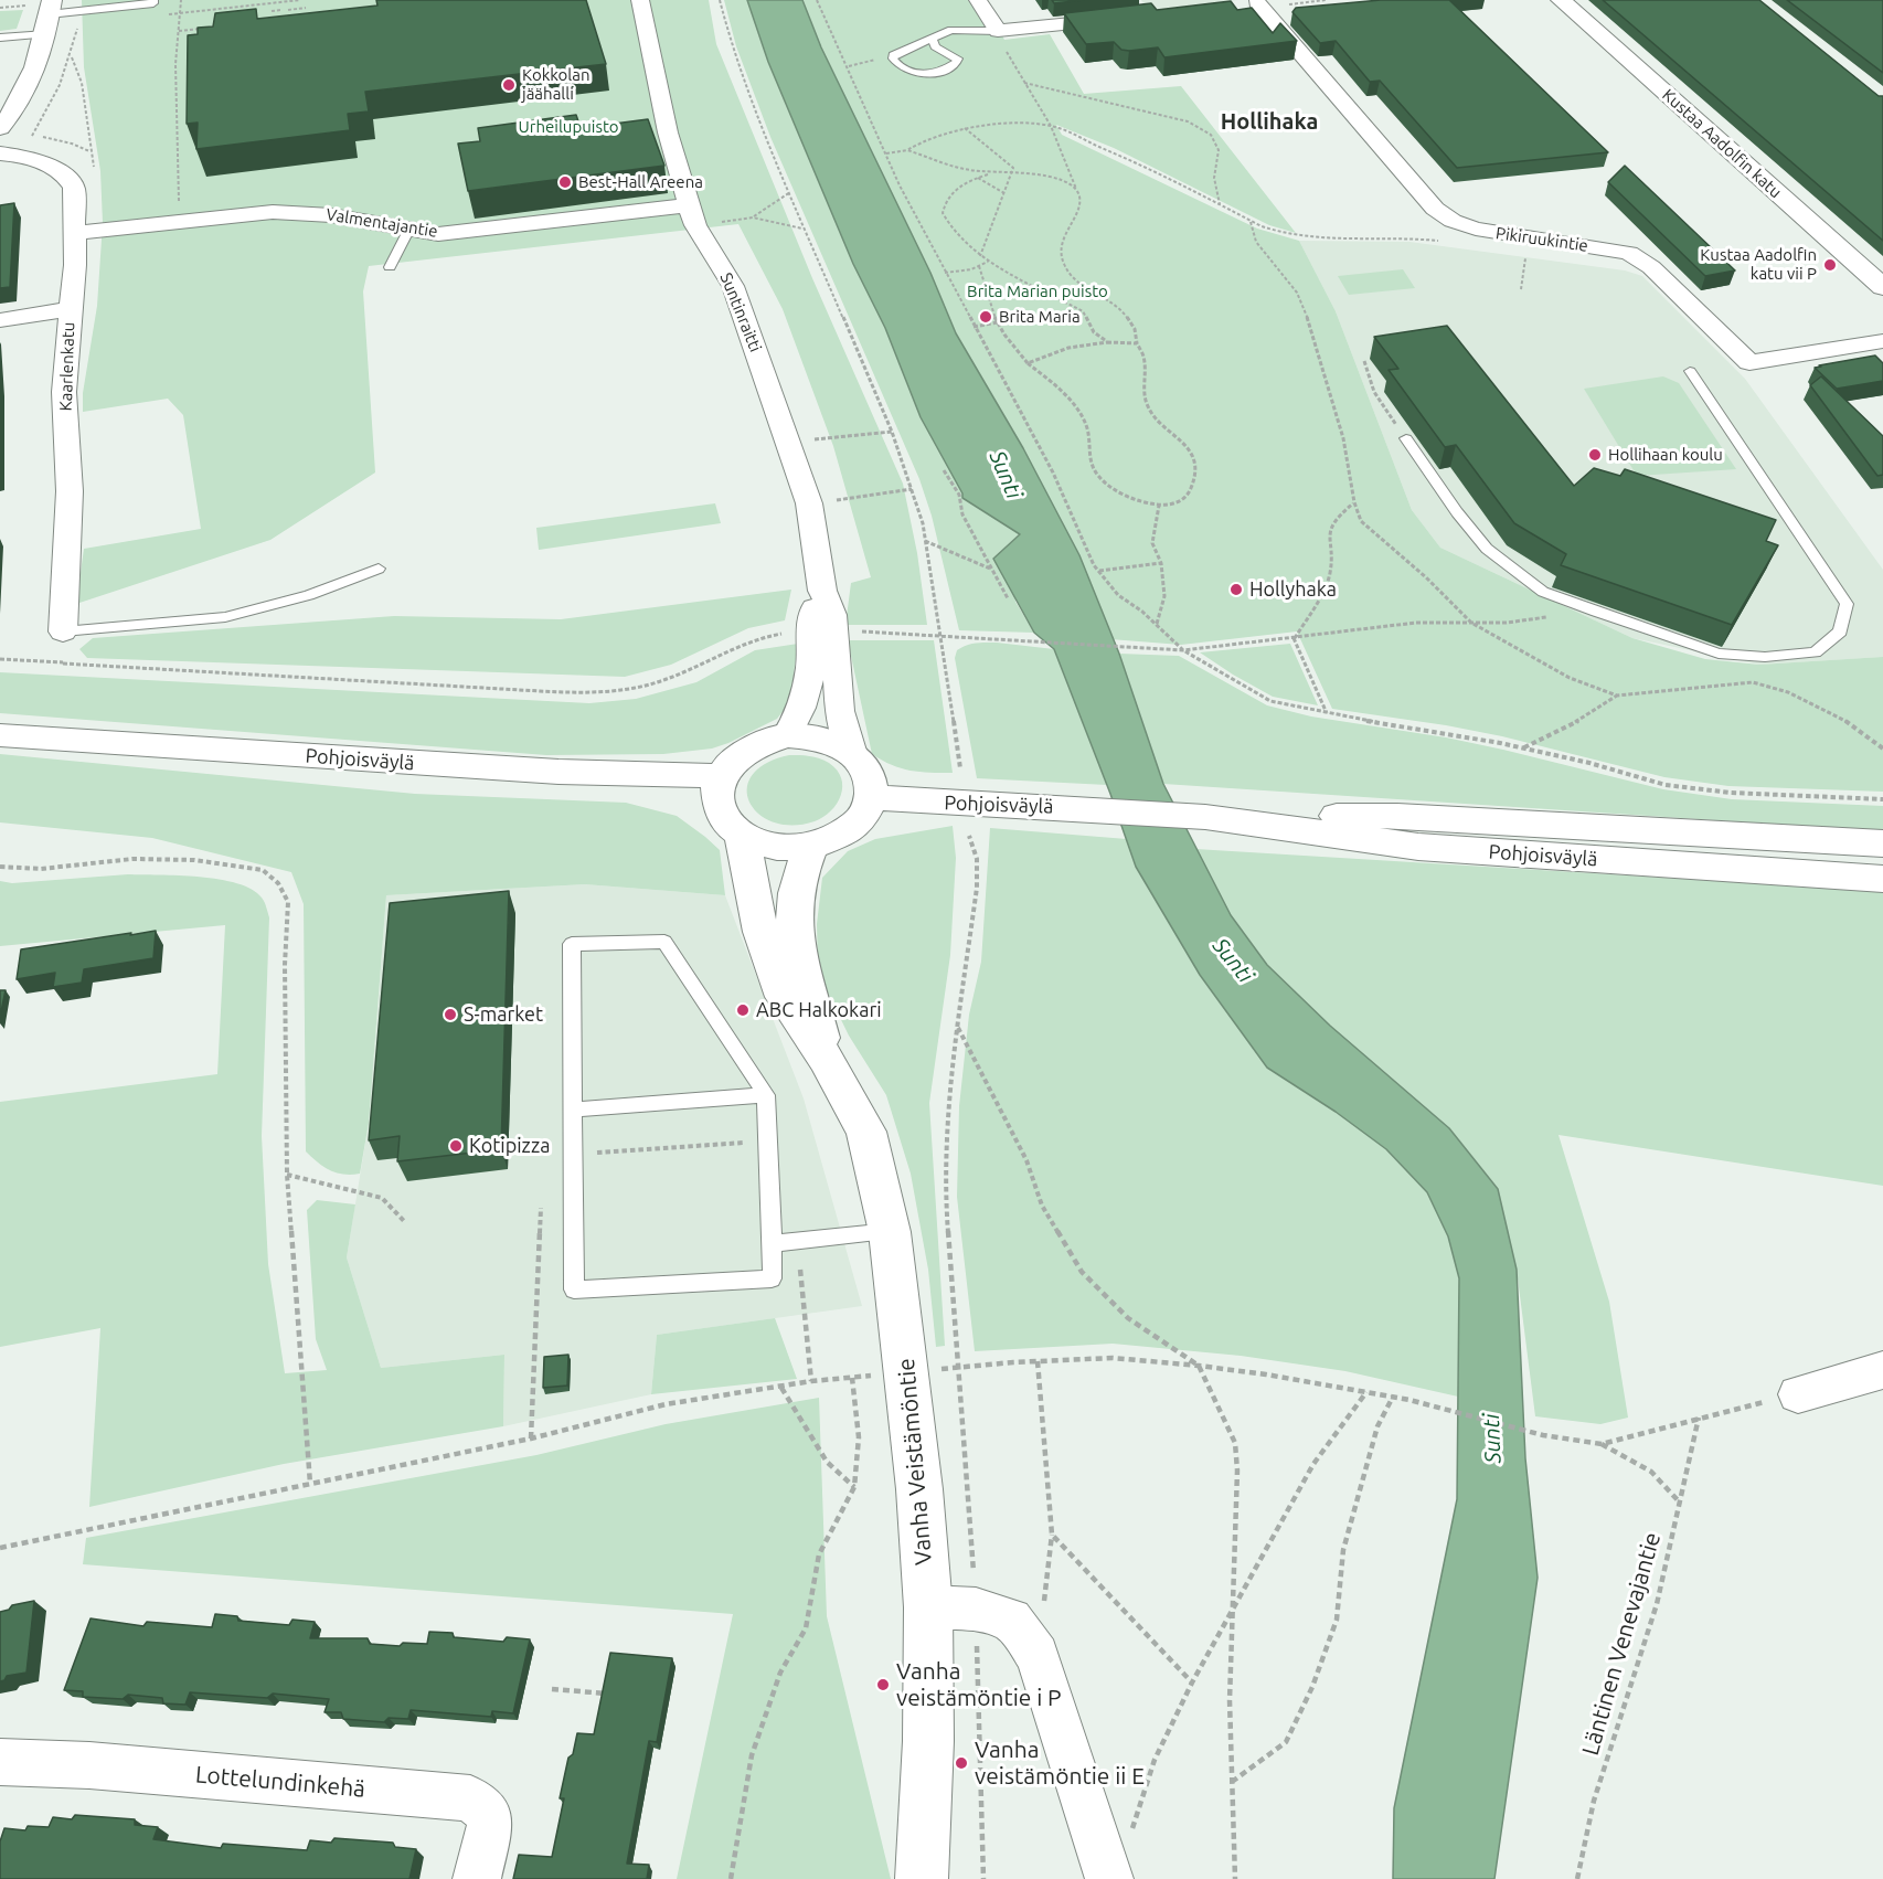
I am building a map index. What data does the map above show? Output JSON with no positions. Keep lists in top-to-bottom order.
{
  "streets": {
    "main road": ["Kustaa Aadolfin katu", "Pohjoisväylä", "Vanha Veistämöntie"],
    "street": [
      "Valmentajantie",
      "Pikiruukintie",
      "Suntinraitti",
      "Kaarlenkatu",
      "Lottelundinkehä"
    ],
    "path": ["Läntinen Venevajantie"]
  },
  "crossings": [
    ["Valmentajantie", "Suntinraitti"],
    ["Valmentajantie", "Kaarlenkatu"],
    ["Suntinraitti", "Pohjoisväylä"],
    ["Suntinraitti", "Vanha Veistämöntie"],
    ["Pohjoisväylä", "Vanha Veistämöntie"]
  ],
  "districts": ["Hollihaka"],
  "water": ["Sunti"],
  "parks": ["Urheilupuisto", "Brita Marian puisto"],
  "places": [
    "Kokkolan jäähalli",
    "Best‑Hall Areena",
    "Kustaa Aadolfin katu vii P",
    "Brita Maria",
    "Hollihaan koulu",
    "Hollyhaka",
    "ABC Halkokari",
    "S-market",
    "Kotipizza",
    "Vanha veistämöntie i P",
    "Vanha veistämöntie ii E"
  ]
}
